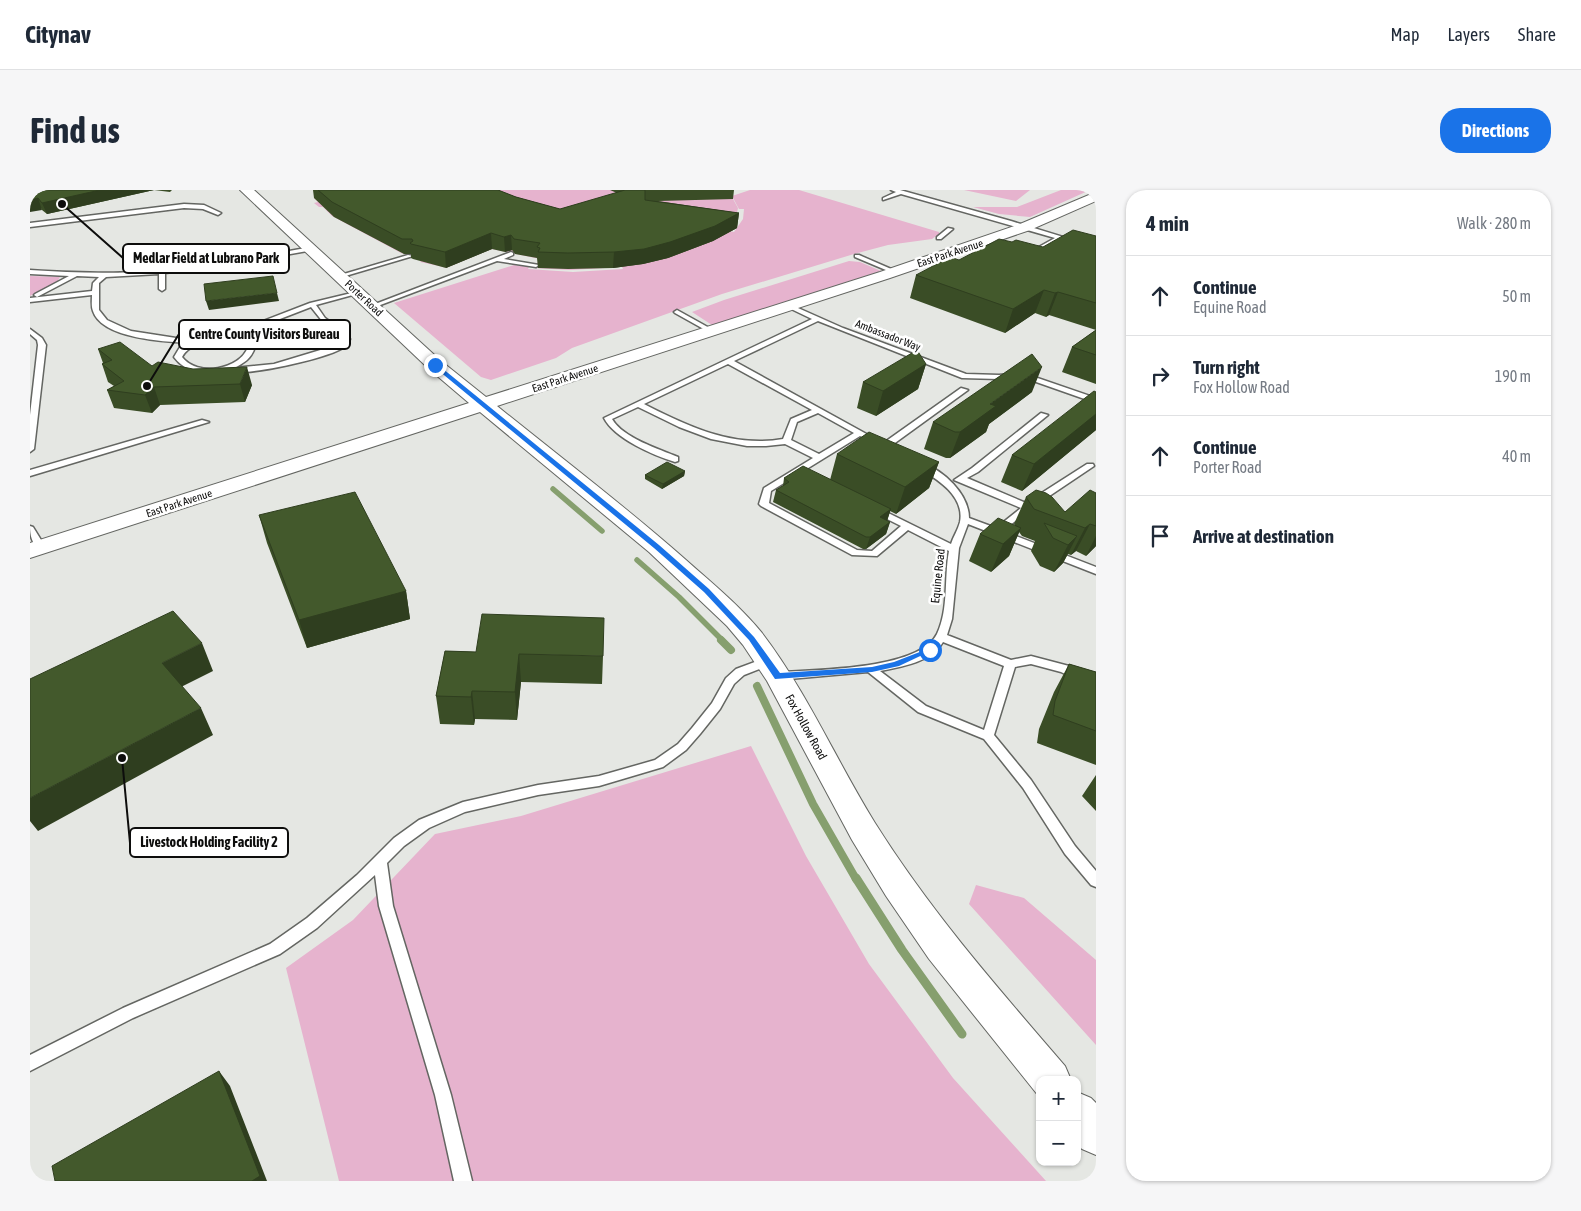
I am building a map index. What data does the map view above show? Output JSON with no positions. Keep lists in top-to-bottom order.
{
  "streets": {
    "main road": ["East Park Avenue", "Porter Road", "Fox Hollow Road"],
    "lane": ["Ambassador Way", "Equine Road"]
  },
  "crossings": [
    ["East Park Avenue", "Porter Road"],
    ["East Park Avenue", "Ambassador Way"],
    ["East Park Avenue", "Fox Hollow Road"],
    ["Porter Road", "Fox Hollow Road"]
  ],
  "places": ["Medlar Field at Lubrano Park", "Centre County Visitors Bureau", "Livestock Holding Facility 2"],
  "page": {
    "header": "Citynav",
    "nav": ["Map", "Layers", "Share"],
    "buttons": "Directions",
    "title": "Find us",
    "heading": ["4 min", "Walk · 280 m"],
    "list": [
      ["Continue", "Equine Road", "50 m"],
      ["Turn right", "Fox Hollow Road", "190 m"],
      ["Continue", "Porter Road", "40 m"],
      "Arrive at destination"
    ],
    "map_buttons": ["+", "−"]
  }
}
